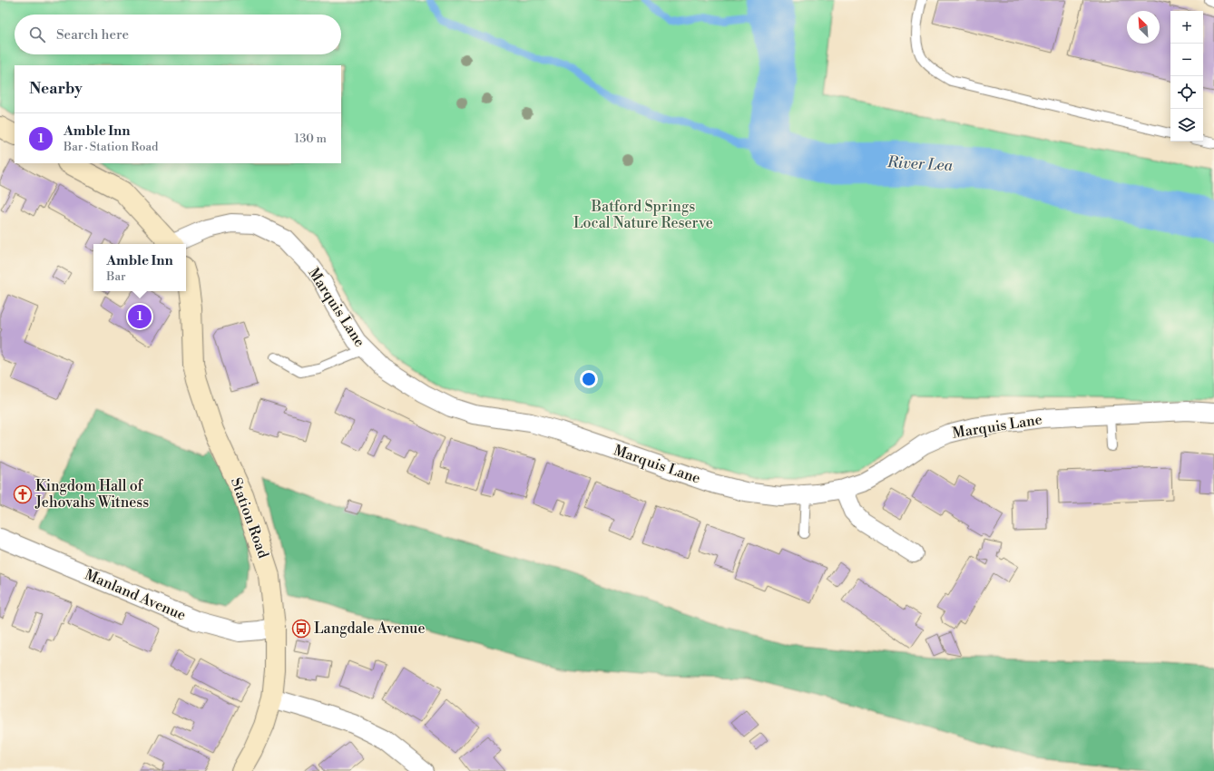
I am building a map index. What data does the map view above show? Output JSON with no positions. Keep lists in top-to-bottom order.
{
  "streets": {
    "main road": ["Station Road"],
    "street": ["Marquis Lane", "Manland Avenue"]
  },
  "crossings": [
    ["Station Road", "Manland Avenue"]
  ],
  "water": ["River Lea"],
  "parks": ["Batford Springs Local Nature Reserve"],
  "places": {
    "church": ["Kingdom Hall of Jehovahs Witness"],
    "bus stop": ["Langdale Avenue"]
  },
  "north": "top left",
  "page": {
    "map_buttons": ["+", "−"],
    "search": "Search here",
    "heading": "Nearby",
    "list": [
      {
        "mark": "1",
        "name": "Amble Inn",
        "note": "Bar · Station Road",
        "value": "130 m"
      }
    ],
    "popup": ["Amble Inn", "Bar"],
    "pins": "1"
  }
}
